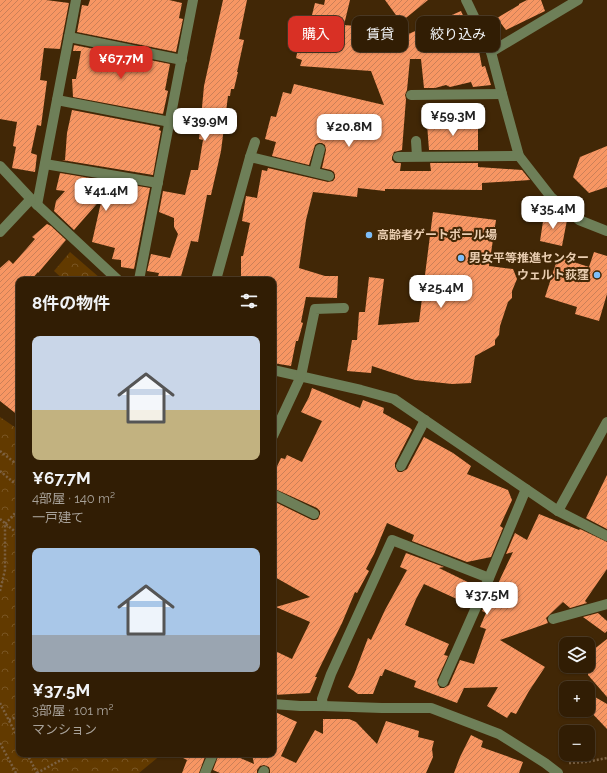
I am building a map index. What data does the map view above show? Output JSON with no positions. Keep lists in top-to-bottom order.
{
  "places": ["高齢者ゲートボール場", "男女平等推進センター", "ウェルト荻窪"],
  "page": {
    "chip": ["購入", "賃貸", "絞り込み"],
    "price": [
      "¥67.7M",
      "¥59.3M",
      "¥39.9M",
      "¥20.8M",
      "¥41.4M",
      "¥35.4M",
      "¥25.4M",
      "¥37.5M"
    ],
    "heading": "8件の物件",
    "list": [
      {
        "name": "¥67.7M",
        "note": "4部屋 · 140 m² · 一戸建て"
      },
      {
        "name": "¥37.5M",
        "note": "3部屋 · 101 m² · マンション"
      }
    ],
    "map_buttons": ["+", "−"]
  }
}
